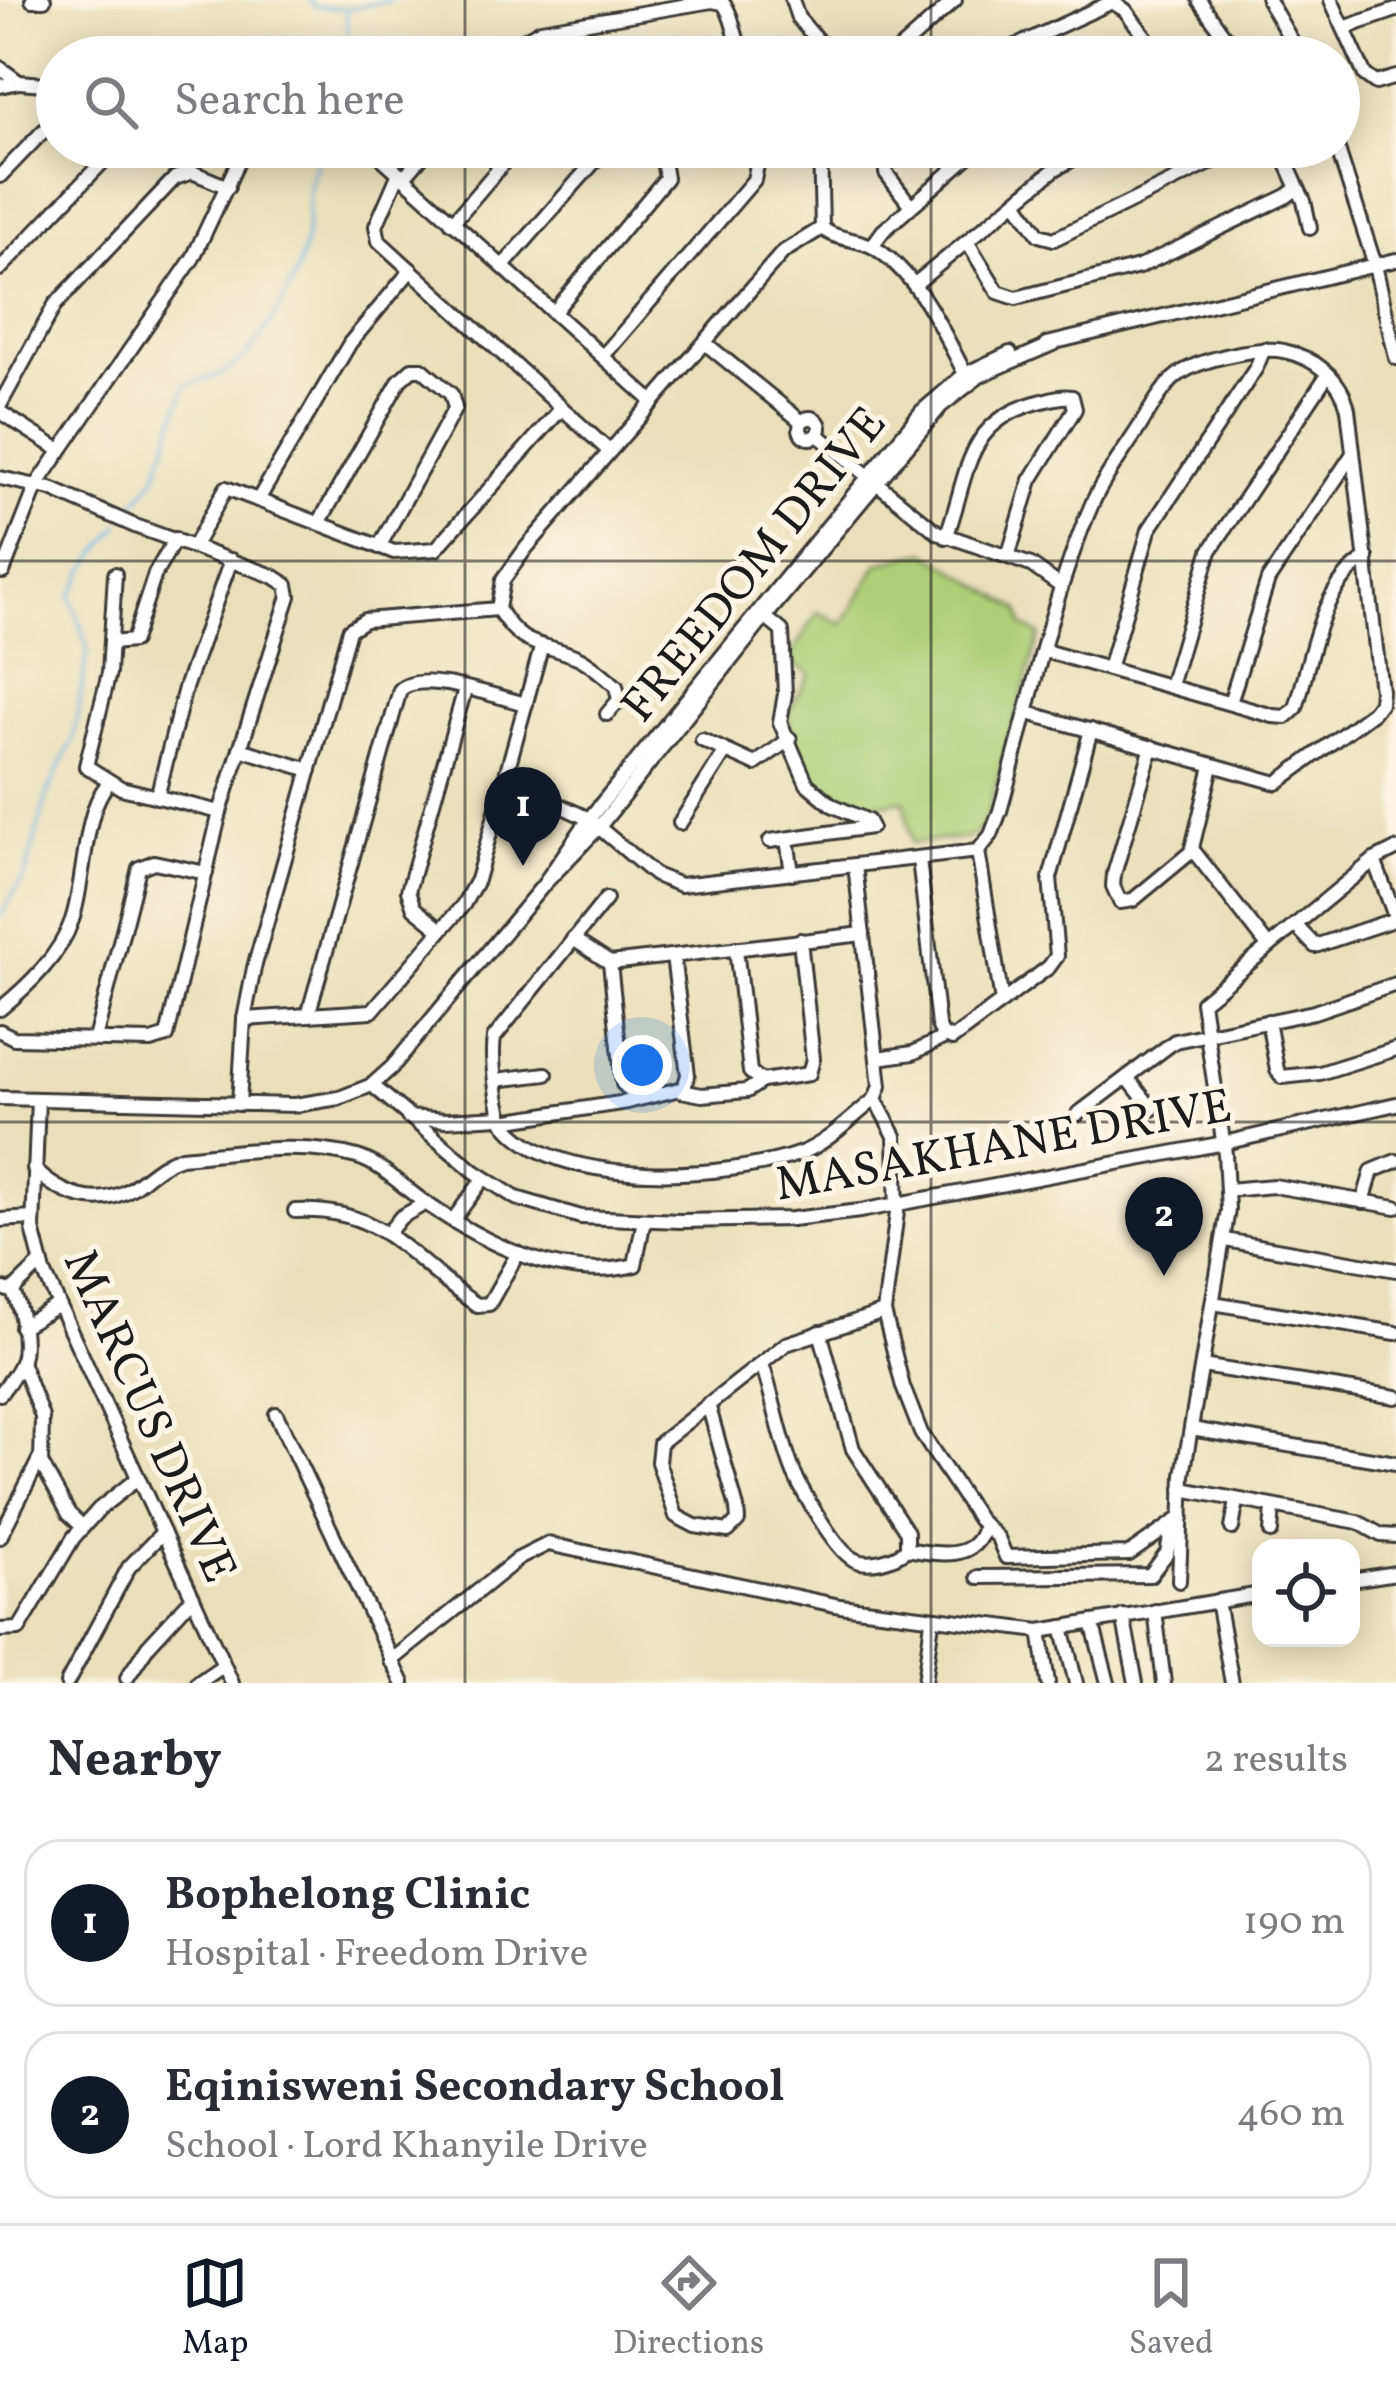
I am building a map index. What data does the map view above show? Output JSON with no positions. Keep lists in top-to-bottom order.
{
  "streets": {
    "street": ["FREEDOM DRIVE", "MASAKHANE DRIVE", "MARCUS DRIVE"]
  },
  "crossings": [
    ["FREEDOM DRIVE", "MASAKHANE DRIVE"],
    ["FREEDOM DRIVE", "MARCUS DRIVE"]
  ],
  "page": {
    "search": "Search here",
    "pins": ["1", "2"],
    "heading": ["Nearby", "2 results"],
    "list": [
      {
        "mark": "1",
        "name": "Bophelong Clinic",
        "note": "Hospital · Freedom Drive",
        "value": "190 m"
      },
      {
        "mark": "2",
        "name": "Eqinisweni Secondary School",
        "note": "School · Lord Khanyile Drive",
        "value": "460 m"
      }
    ],
    "nav": ["Map", "Directions", "Saved"]
  }
}
